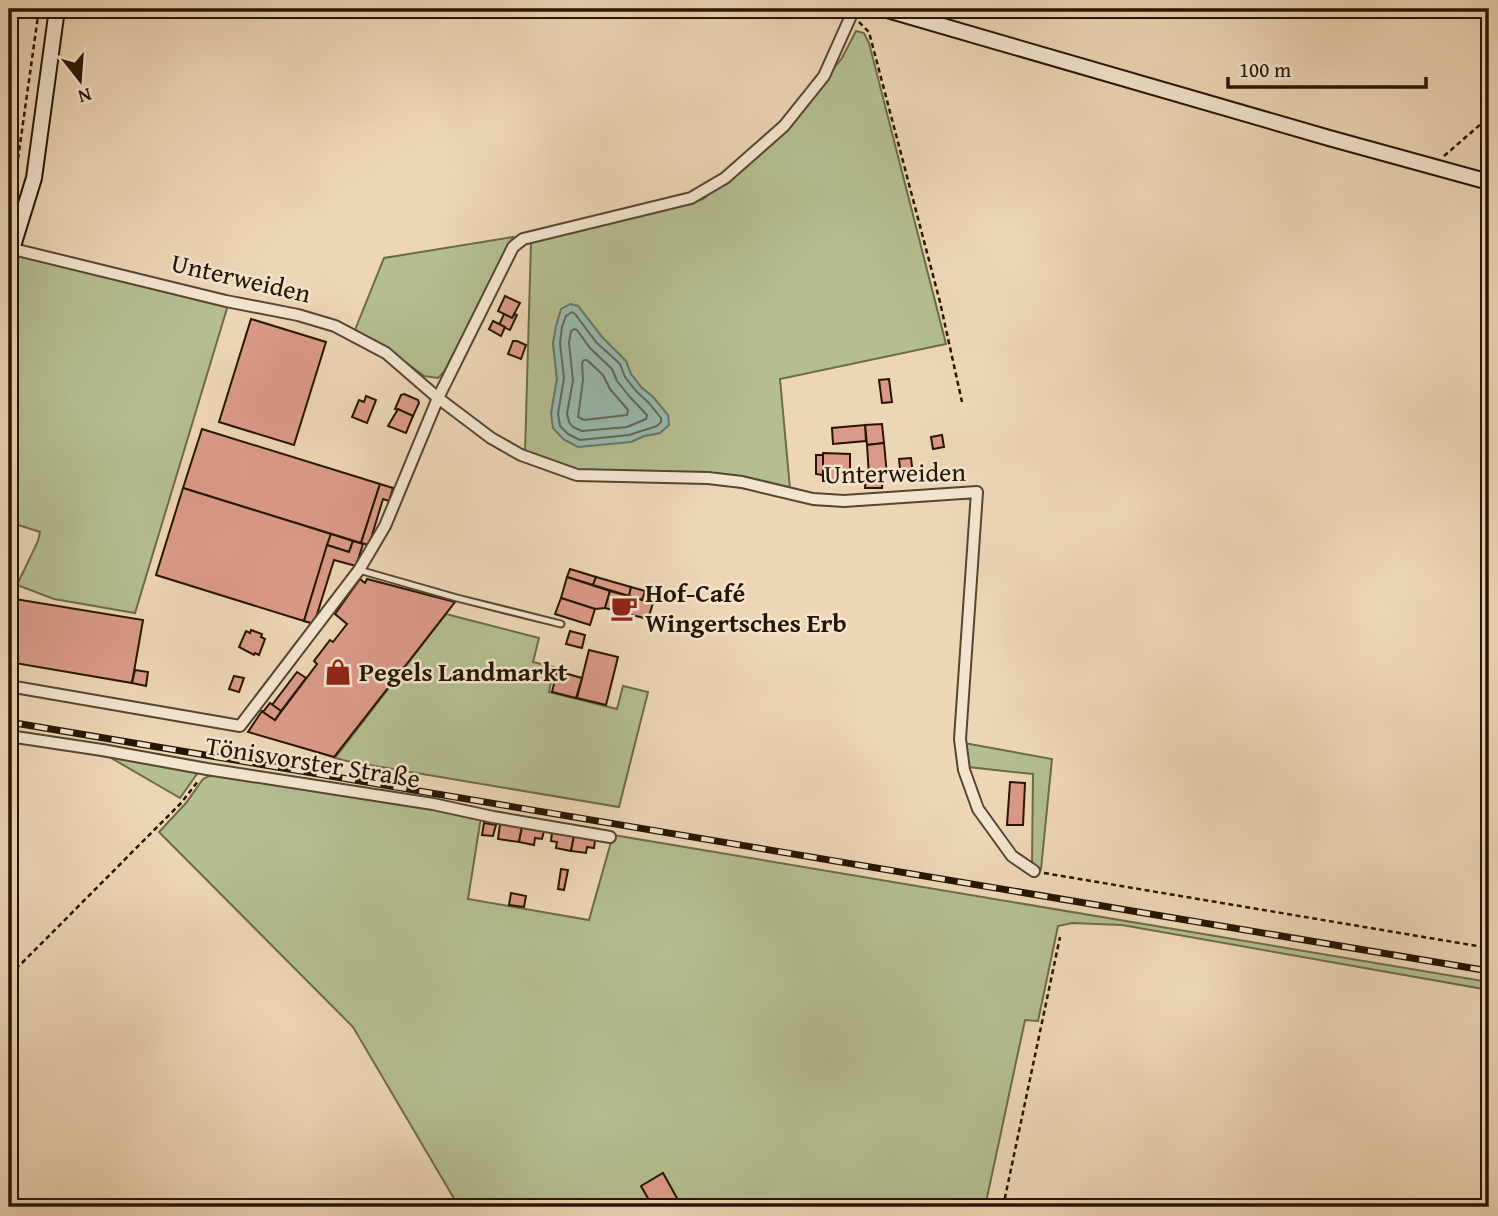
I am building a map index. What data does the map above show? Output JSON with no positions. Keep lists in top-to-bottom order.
{
  "streets": {
    "street": ["Unterweiden", "Tönisvorster Straße"]
  },
  "places": {
    "cafe": ["Hof-Café Wingertsches Erb"],
    "shop": ["Pegels Landmarkt"]
  },
  "scale_bar": "100 m",
  "north": "bottom"
}
